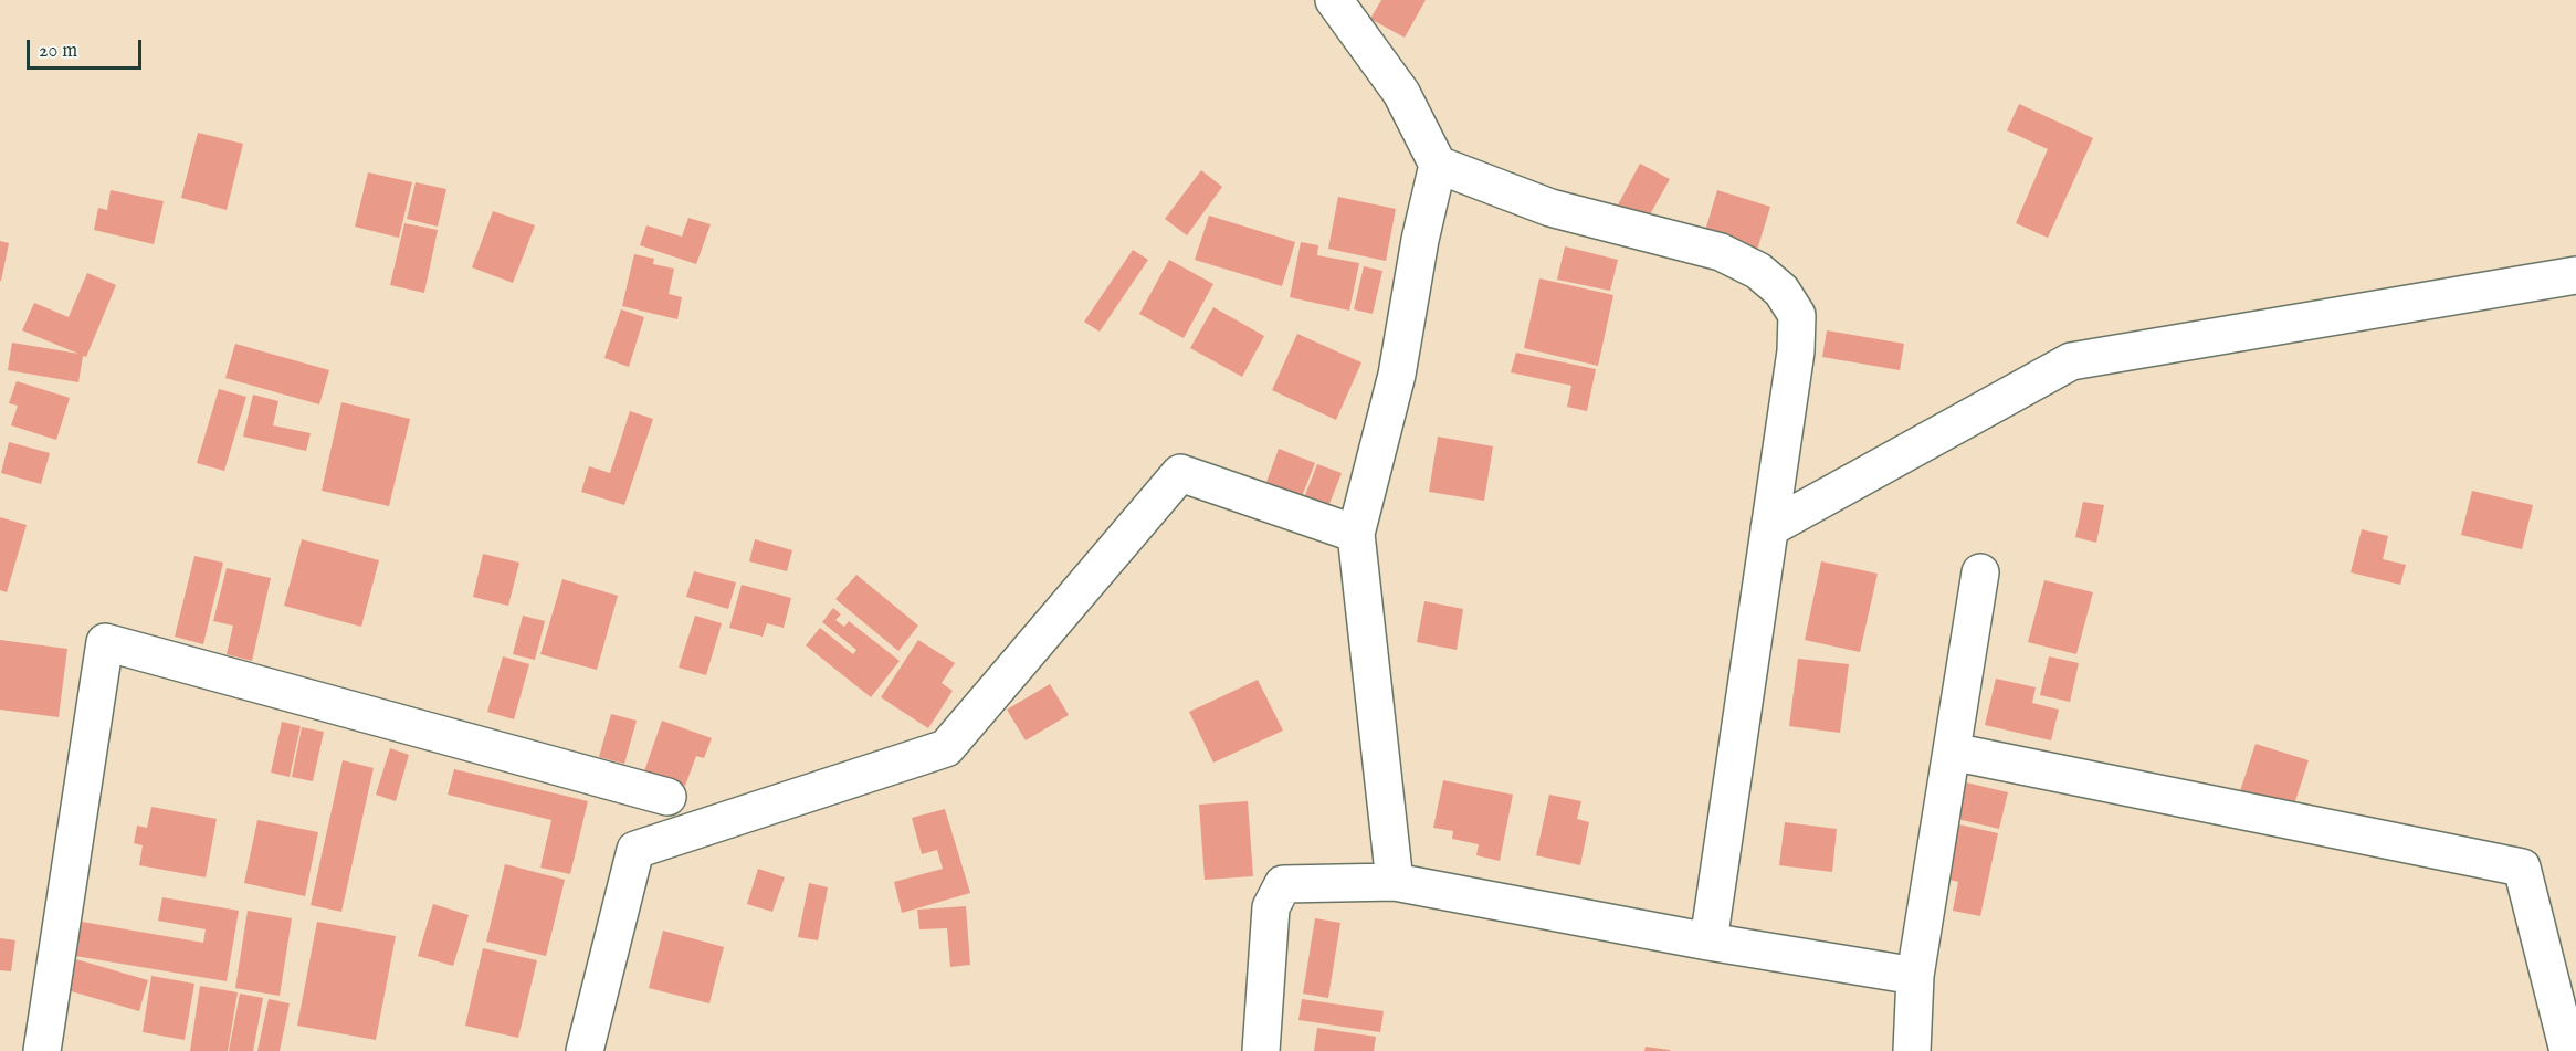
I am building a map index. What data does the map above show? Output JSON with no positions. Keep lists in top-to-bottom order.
{
  "scale_bar": "20 m"
}
